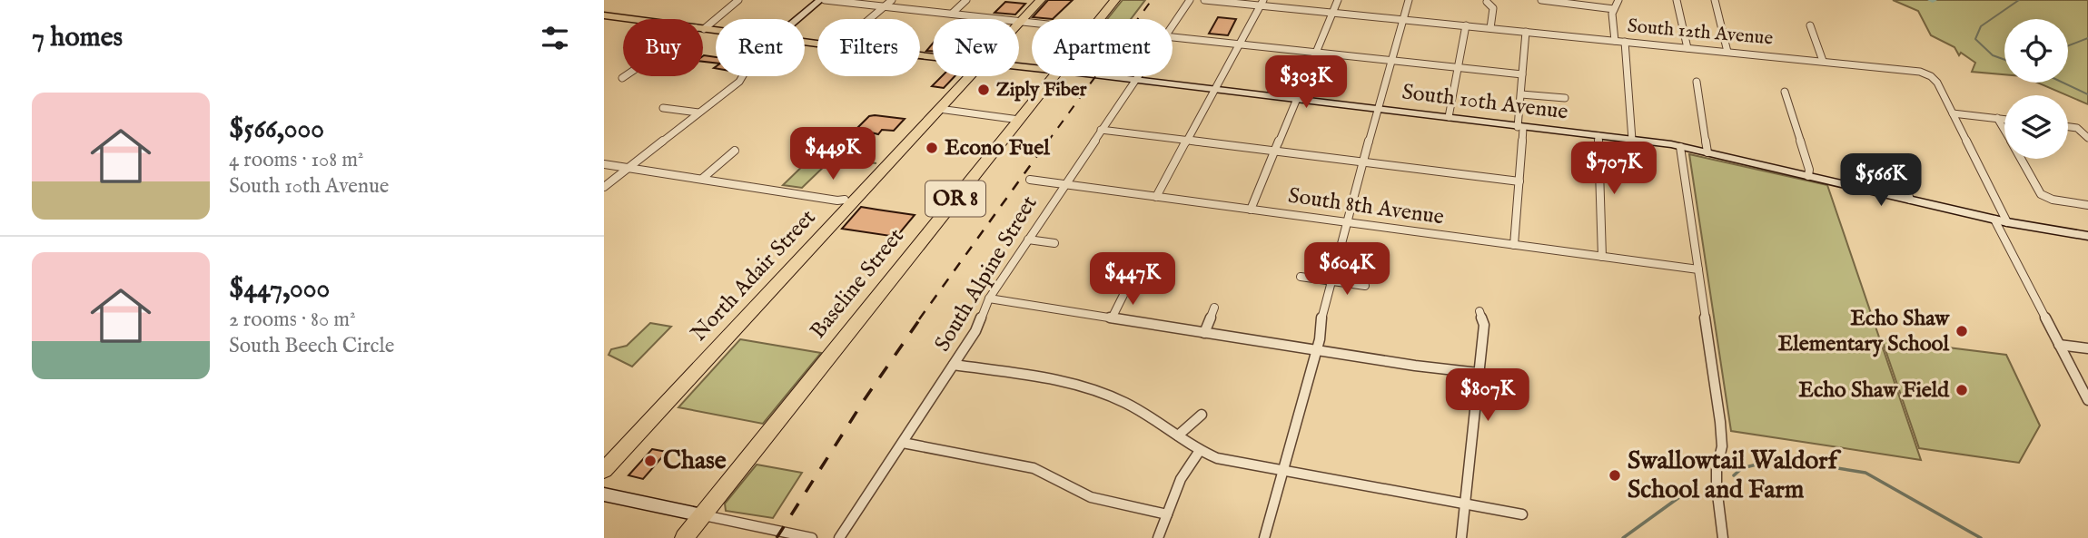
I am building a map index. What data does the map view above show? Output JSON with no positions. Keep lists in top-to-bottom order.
{
  "streets": {
    "highway": ["OR 8", "North Adair Street", "Baseline Street"],
    "main road": ["South 10th Avenue"],
    "street": ["South 12th Avenue", "South 8th Avenue", "South Alpine Street"]
  },
  "crossings": [
    ["South 10th Avenue", "South Alpine Street"],
    ["South 8th Avenue", "South Alpine Street"]
  ],
  "places": [
    "Ziply Fiber",
    "Econo Fuel",
    "Echo Shaw Elementary School",
    "Echo Shaw Field",
    "Chase",
    "Swallowtail Waldorf School and Farm"
  ],
  "page": {
    "heading": "7 homes",
    "chip": [
      "Buy",
      "Rent",
      "Filters",
      "New",
      "Apartment"
    ],
    "price": [
      "$303K",
      "$449K",
      "$707K",
      "$566K",
      "$604K",
      "$447K",
      "$807K"
    ],
    "list": [
      {
        "name": "$566,000",
        "note": "4 rooms · 108 m² · South 10th Avenue"
      },
      {
        "name": "$447,000",
        "note": "2 rooms · 80 m² · South Beech Circle"
      }
    ]
  }
}
